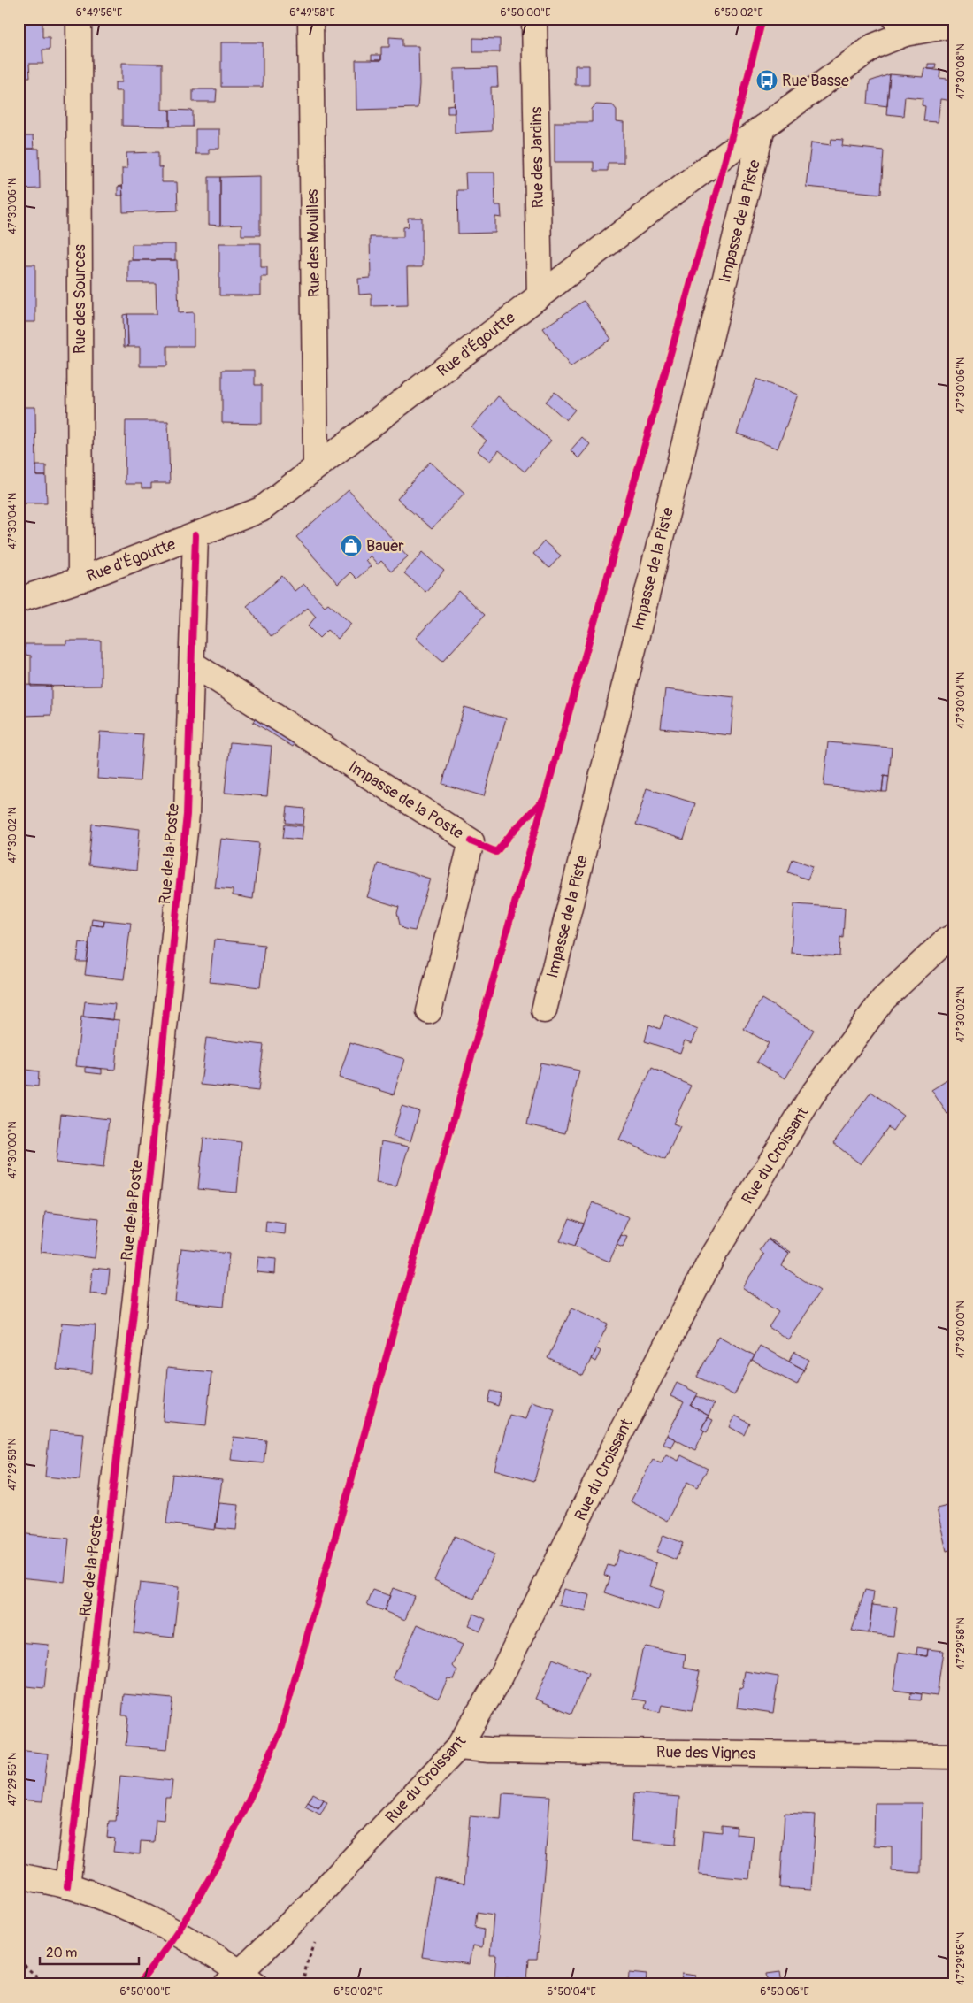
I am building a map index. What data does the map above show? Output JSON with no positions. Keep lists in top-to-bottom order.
{
  "streets": {
    "street": [
      "Rue des Jardins",
      "Impasse de la Piste",
      "Rue des Mouilles",
      "Rue des Sources",
      "Rue d'Égoutte",
      "Impasse de la Poste",
      "Rue de la Poste",
      "Rue du Croissant",
      "Rue des Vignes"
    ]
  },
  "crossings": [
    ["Rue des Jardins", "Rue d'Égoutte"],
    ["Impasse de la Piste", "Rue d'Égoutte"],
    ["Rue des Mouilles", "Rue d'Égoutte"],
    ["Rue des Sources", "Rue d'Égoutte"],
    ["Rue d'Égoutte", "Rue de la Poste"],
    ["Impasse de la Poste", "Rue de la Poste"],
    ["Rue du Croissant", "Rue des Vignes"]
  ],
  "places": {
    "bus stop": ["Rue Basse"],
    "shop": ["Bauer"]
  },
  "scale_bar": "20 m",
  "coordinates": [
    "6°49'56\"E",
    "6°49'58\"E",
    "6°50'00\"E",
    "6°50'02\"E",
    "47°30'08\"N",
    "47°30'06\"N",
    "47°30'04\"N",
    "47°30'02\"N",
    "47°30'00\"N",
    "47°29'58\"N",
    "47°29'56\"N",
    "6°50'04\"E",
    "6°50'06\"E"
  ]
}
